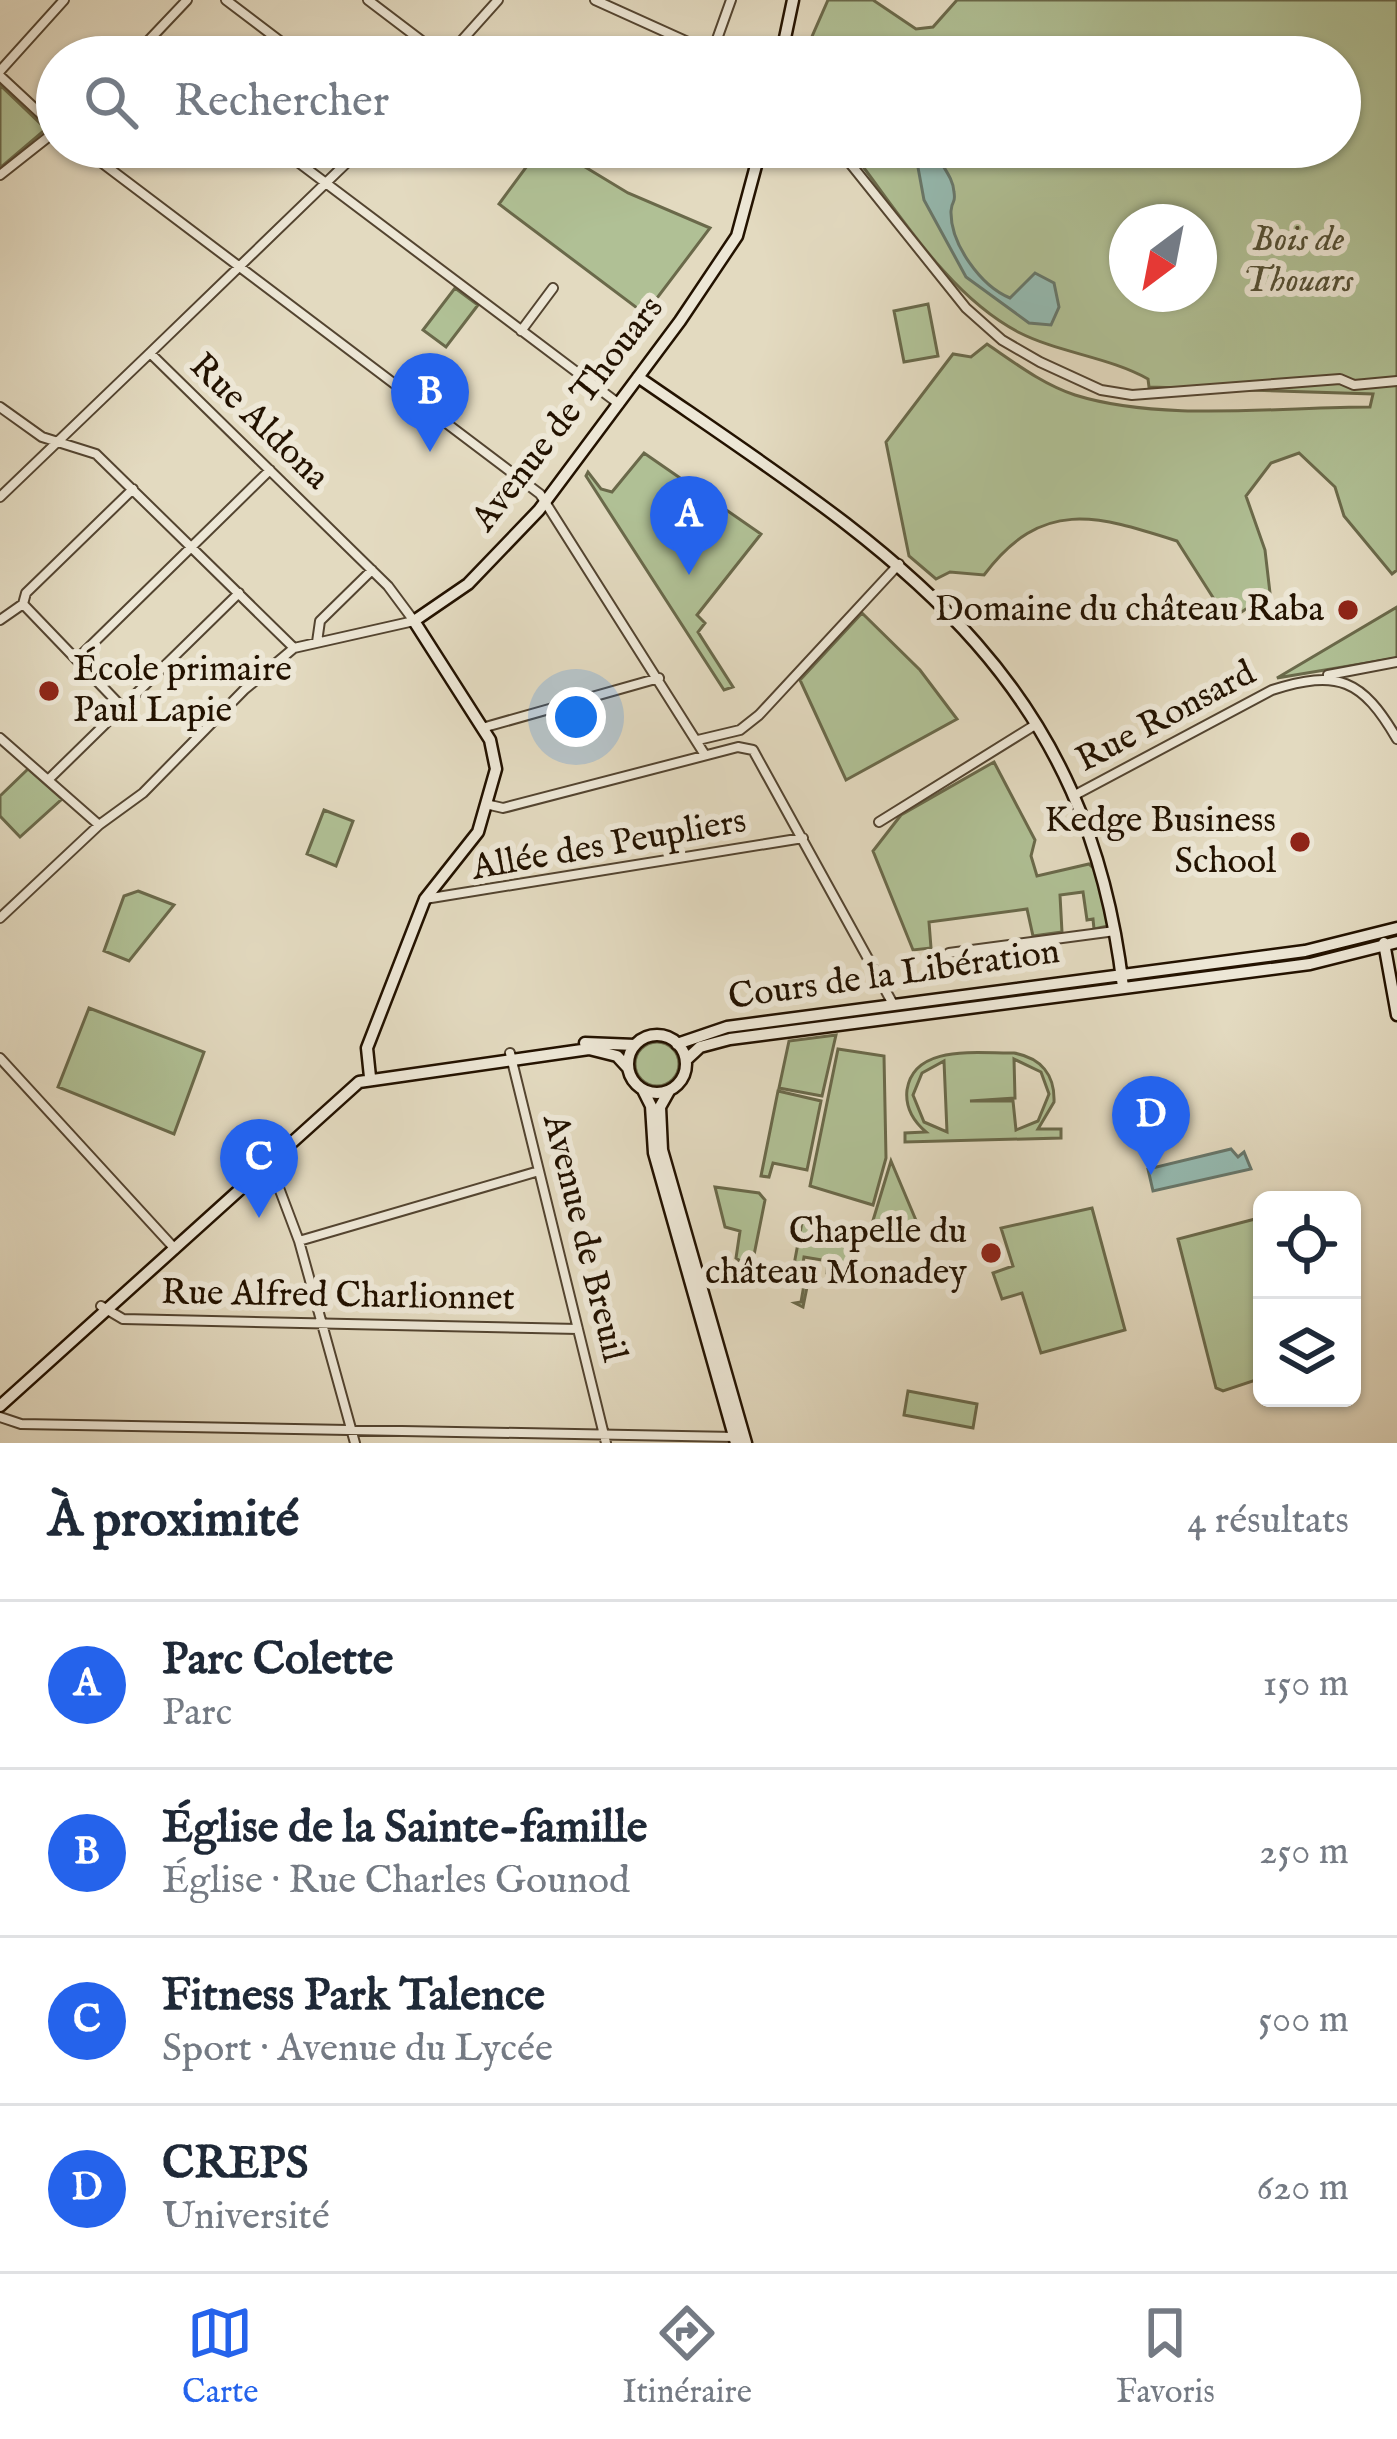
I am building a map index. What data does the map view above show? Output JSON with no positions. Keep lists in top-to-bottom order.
{
  "streets": {
    "main road": ["Avenue de Thouars", "Cours de la Libération"],
    "street": [
      "Rue Aldona",
      "Rue Ronsard",
      "Allée des Peupliers",
      "Avenue de Breuil",
      "Rue Alfred Charlionnet"
    ]
  },
  "crossings": [
    ["Avenue de Thouars", "Rue Aldona"],
    ["Avenue de Breuil", "Rue Alfred Charlionnet"]
  ],
  "parks": ["Bois de Thouars"],
  "places": [
    "Domaine du château Raba",
    "École primaire Paul Lapie",
    "Kedge Business School",
    "Chapelle du château Monadey"
  ],
  "north": "bottom left",
  "page": {
    "search": "Rechercher",
    "pins": [
      "B",
      "A",
      "D",
      "C"
    ],
    "heading": ["À proximité", "4 résultats"],
    "list": [
      {
        "mark": "A",
        "name": "Parc Colette",
        "note": "Parc",
        "value": "150 m"
      },
      {
        "mark": "B",
        "name": "Église de la Sainte-famille",
        "note": "Église · Rue Charles Gounod",
        "value": "250 m"
      },
      {
        "mark": "C",
        "name": "Fitness Park Talence",
        "note": "Sport · Avenue du Lycée",
        "value": "500 m"
      },
      {
        "mark": "D",
        "name": "CREPS",
        "note": "Université",
        "value": "620 m"
      }
    ],
    "nav": ["Carte", "Itinéraire", "Favoris"]
  }
}
